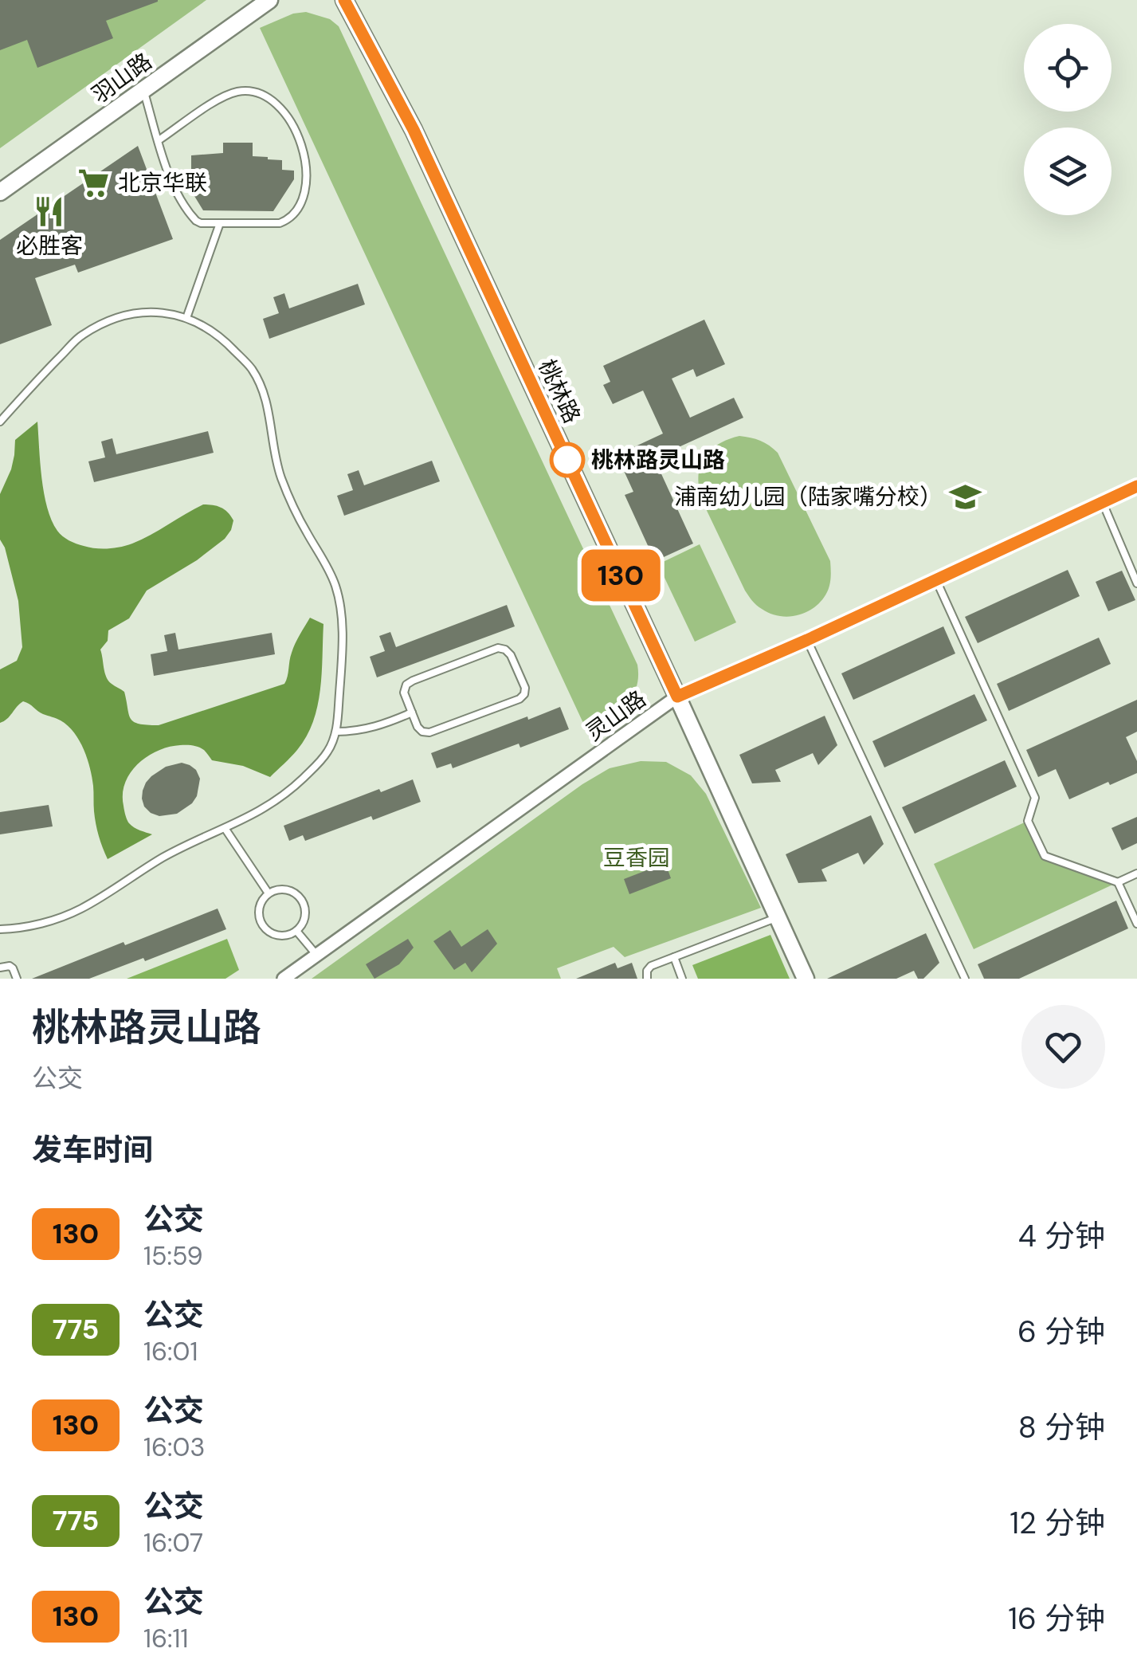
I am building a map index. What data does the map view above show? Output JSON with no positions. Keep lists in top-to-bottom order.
{
  "streets": {
    "street": ["羽山路", "桃林路", "灵山路"]
  },
  "crossings": [
    ["桃林路", "灵山路"]
  ],
  "parks": ["豆香园"],
  "places": {
    "supermarket": ["北京华联"],
    "restaurant": ["必胜客"],
    "other": ["桃林路灵山路"],
    "school or university": ["浦南幼儿园（陆家嘴分校）"]
  },
  "lines": ["bus line 130"],
  "page": {
    "on_map": "130",
    "heading": [
      ["桃林路灵山路", "公交"],
      "发车时间"
    ],
    "list": [
      {
        "mark": "130",
        "name": "公交",
        "note": "15:59",
        "value": "4 分钟"
      },
      {
        "mark": "775",
        "name": "公交",
        "note": "16:01",
        "value": "6 分钟"
      },
      {
        "mark": "130",
        "name": "公交",
        "note": "16:03",
        "value": "8 分钟"
      },
      {
        "mark": "775",
        "name": "公交",
        "note": "16:07",
        "value": "12 分钟"
      },
      {
        "mark": "130",
        "name": "公交",
        "note": "16:11",
        "value": "16 分钟"
      }
    ]
  }
}
